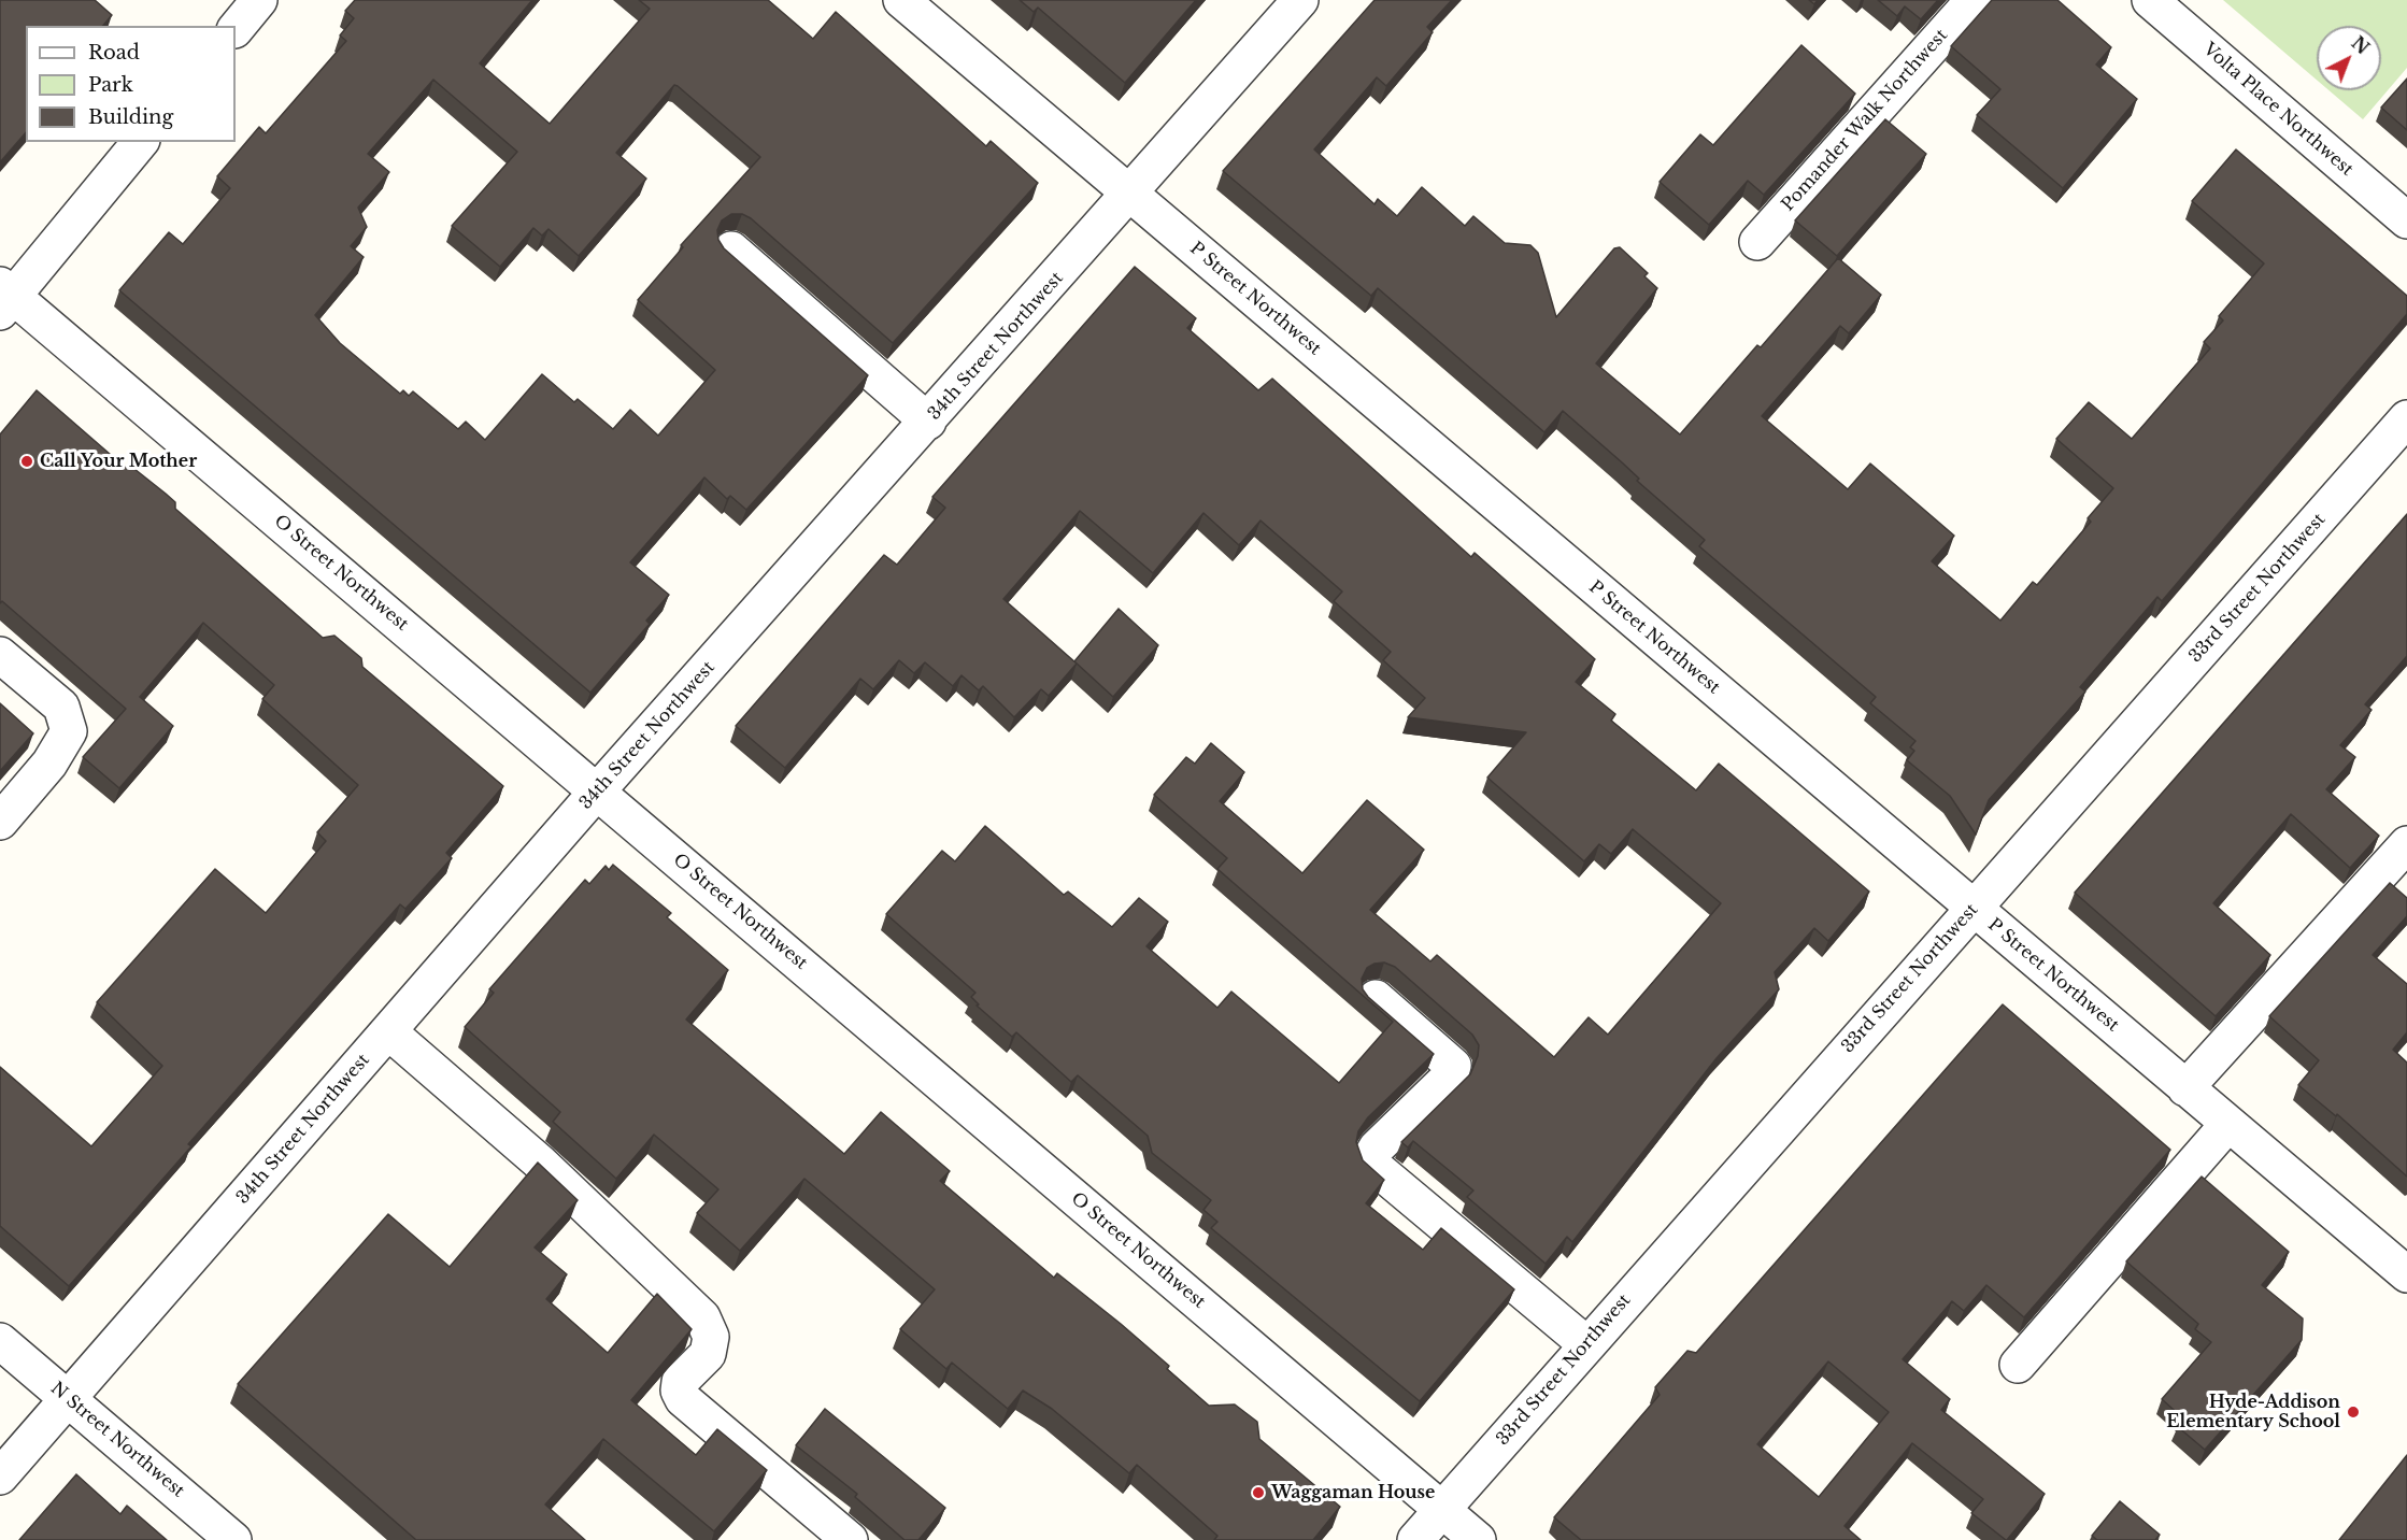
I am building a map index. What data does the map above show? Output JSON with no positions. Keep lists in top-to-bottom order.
{
  "streets": {
    "street": [
      "Volta Place Northwest",
      "Pomander Walk Northwest",
      "P Street Northwest",
      "34th Street Northwest",
      "O Street Northwest",
      "33rd Street Northwest",
      "N Street Northwest"
    ]
  },
  "crossings": [
    ["P Street Northwest", "34th Street Northwest"],
    ["P Street Northwest", "33rd Street Northwest"],
    ["34th Street Northwest", "O Street Northwest"],
    ["34th Street Northwest", "N Street Northwest"],
    ["O Street Northwest", "33rd Street Northwest"]
  ],
  "places": ["Call Your Mother", "Hyde-Addison Elementary School", "Waggaman House"],
  "legend": ["Road", "Park", "Building"],
  "north": "top right"
}
